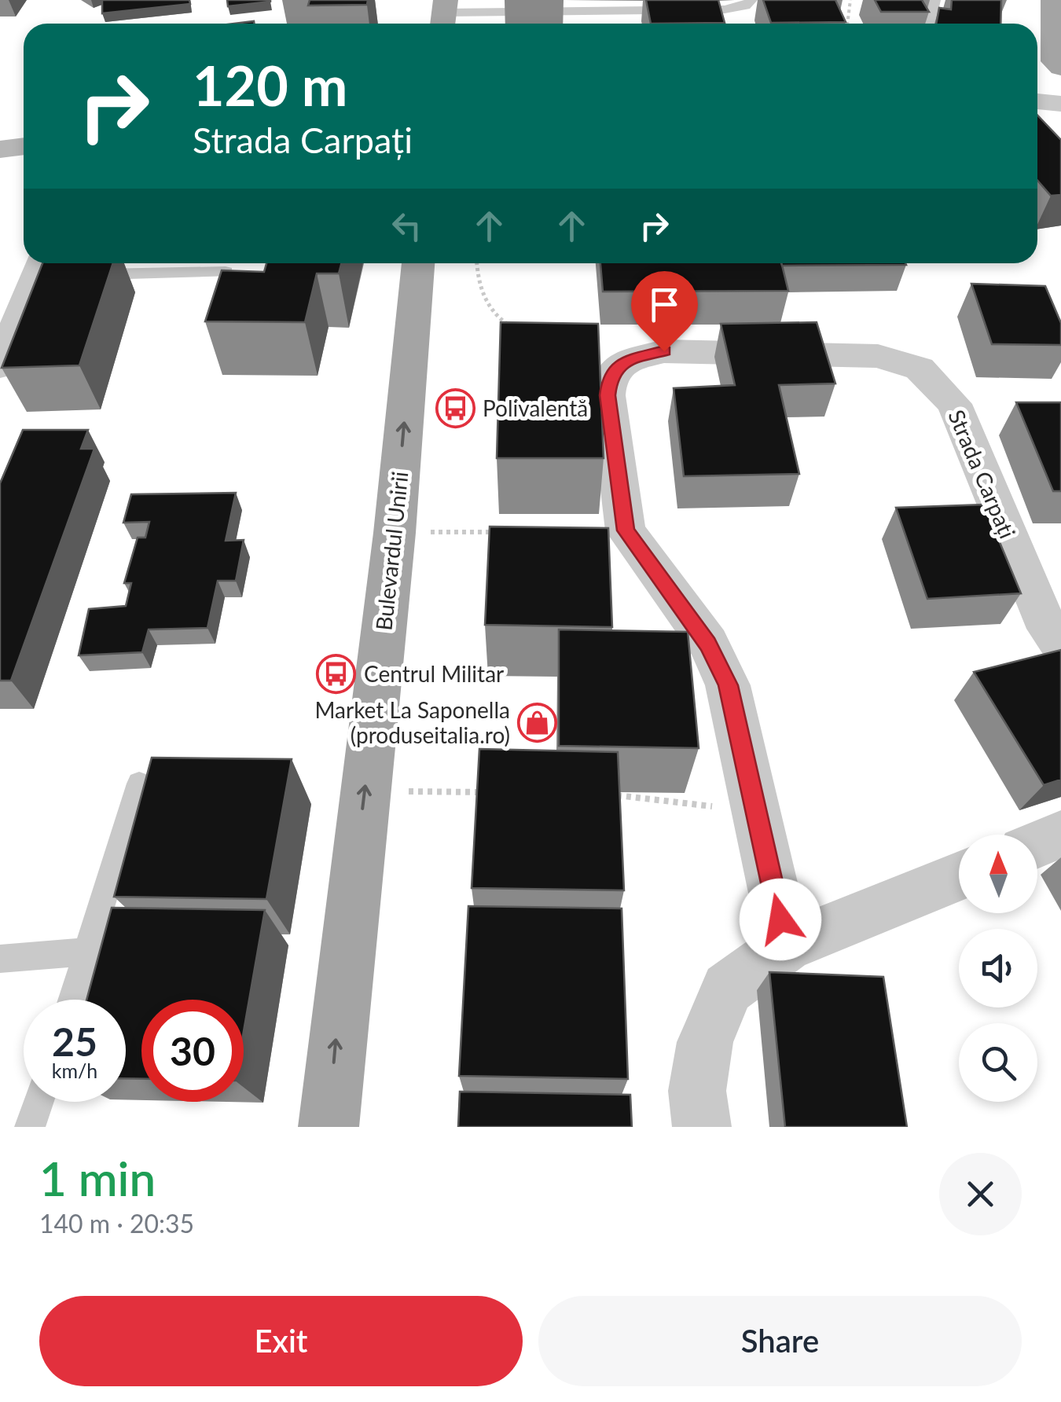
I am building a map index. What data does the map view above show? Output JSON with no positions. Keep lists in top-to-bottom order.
{
  "streets": {
    "main road": ["Bulevardul Unirii"],
    "street": ["Strada Carpați"]
  },
  "one_way": ["Bulevardul Unirii"],
  "places": {
    "bus stop": ["Polivalentă", "Centrul Militar"],
    "shop": ["Market La Saponella (produseitalia.ro)"]
  },
  "north": "top",
  "page": {
    "turn": ["120 m", "Strada Carpați"],
    "speed": "25 km/h",
    "limit": "30",
    "heading": ["1 min", "140 m · 20:35"],
    "buttons": ["Exit", "Share"]
  }
}
